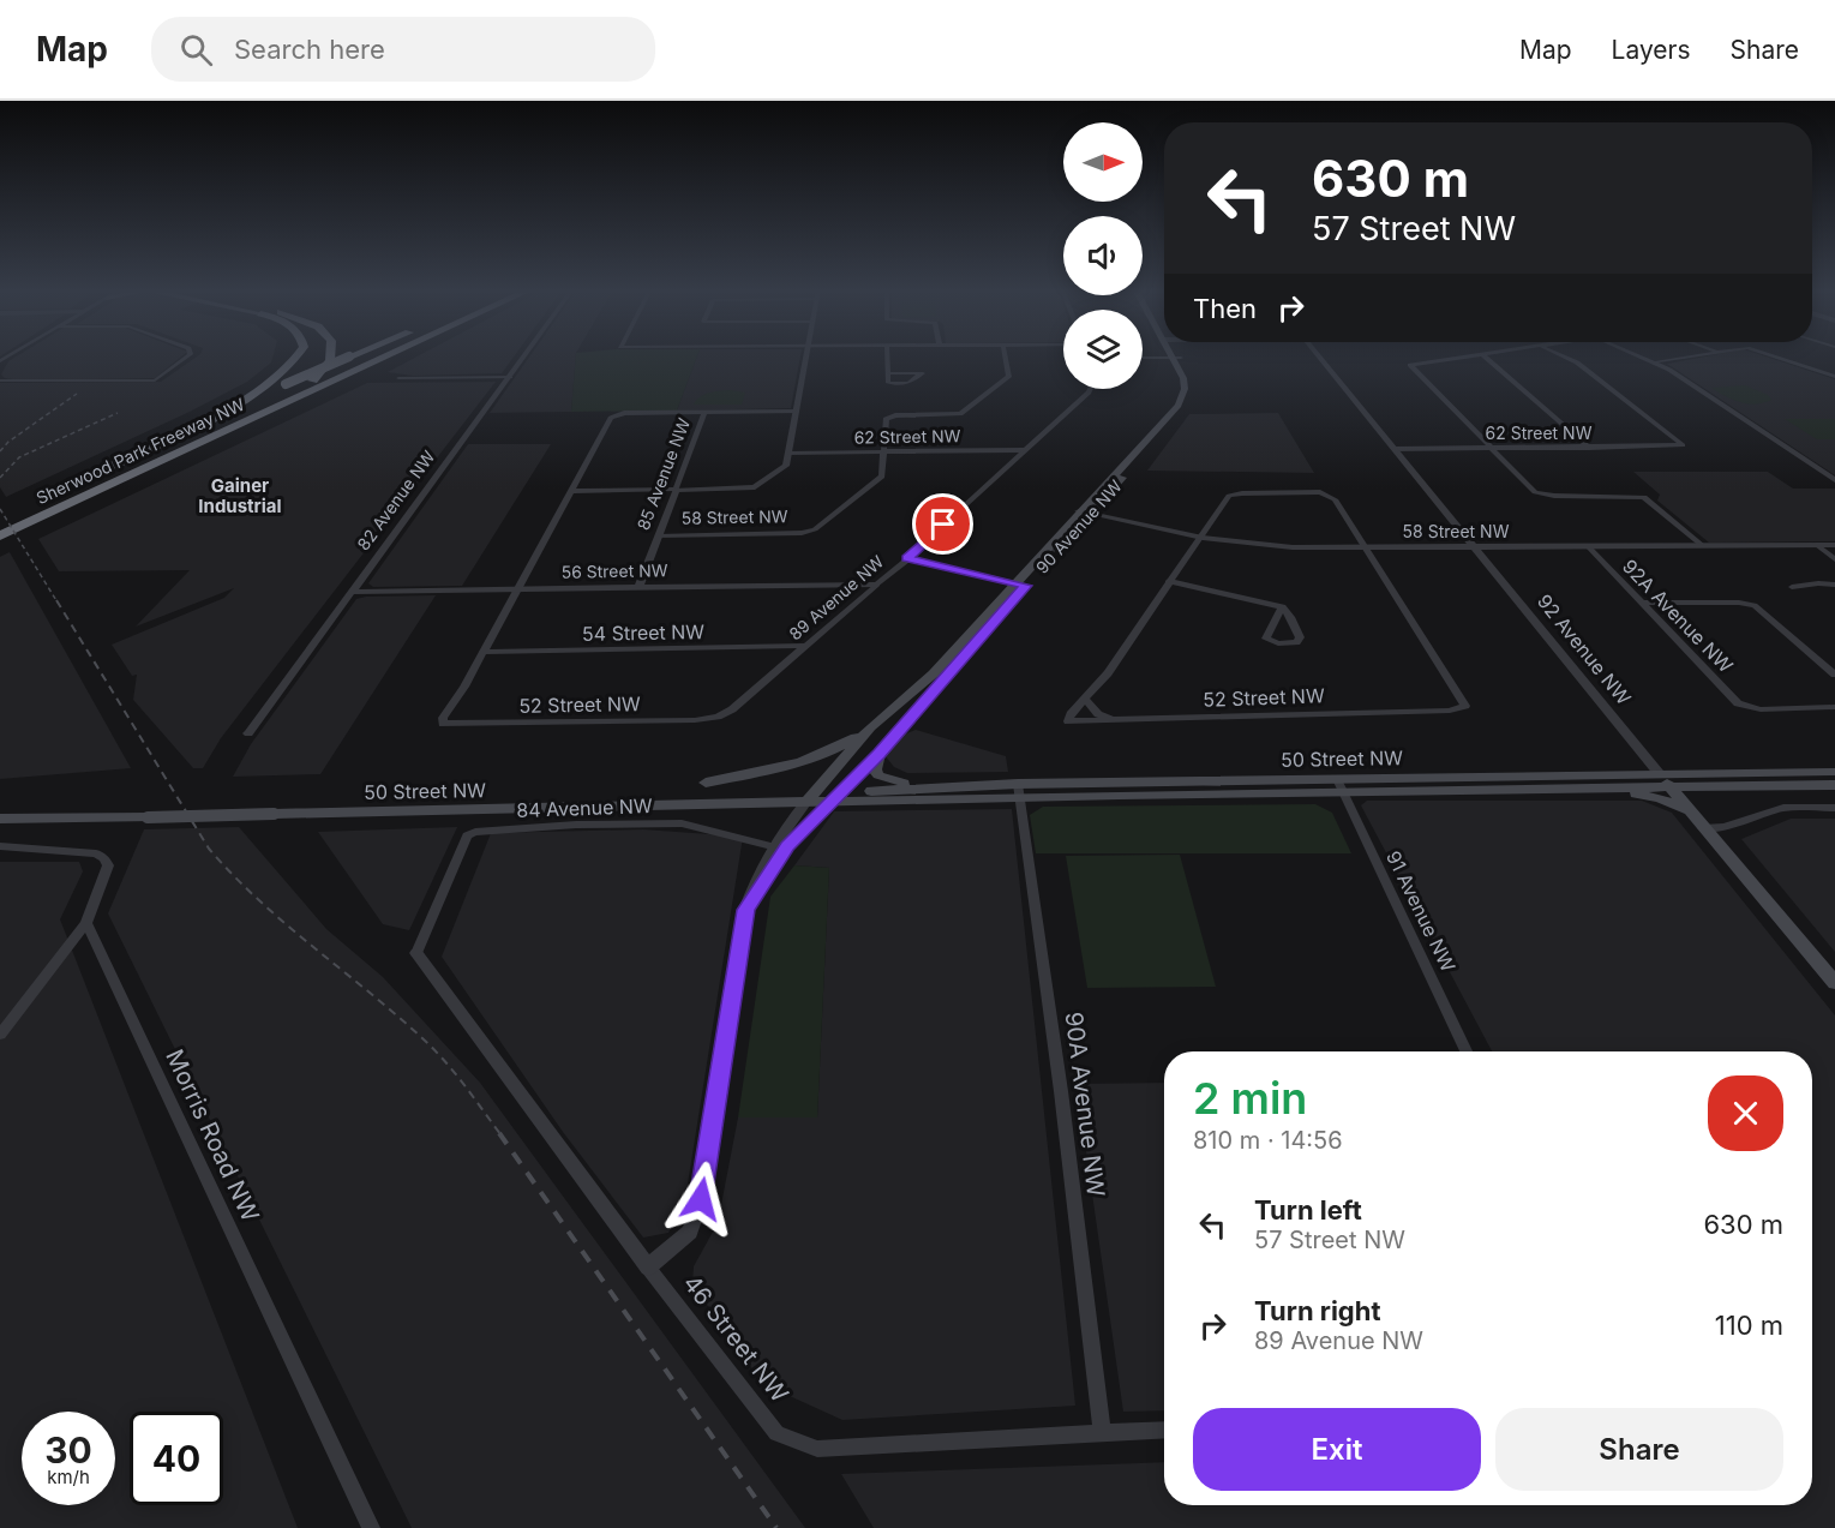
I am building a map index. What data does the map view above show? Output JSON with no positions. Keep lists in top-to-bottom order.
{
  "streets": {
    "highway": ["Sherwood Park Freeway NW"],
    "main road": ["90 Avenue NW", "92 Avenue NW", "50 Street NW"],
    "street": [
      "62 Street NW",
      "85 Avenue NW",
      "82 Avenue NW",
      "58 Street NW",
      "56 Street NW",
      "89 Avenue NW",
      "92A Avenue NW",
      "54 Street NW",
      "52 Street NW",
      "84 Avenue NW",
      "91 Avenue NW",
      "90A Avenue NW",
      "Morris Road NW",
      "46 Street NW"
    ]
  },
  "crossings": [
    ["62 Street NW", "58 Street NW"],
    ["62 Street NW", "89 Avenue NW"],
    ["62 Street NW", "92 Avenue NW"],
    ["85 Avenue NW", "58 Street NW"],
    ["85 Avenue NW", "56 Street NW"],
    ["82 Avenue NW", "56 Street NW"],
    ["58 Street NW", "90 Avenue NW"],
    ["58 Street NW", "92A Avenue NW"],
    ["58 Street NW", "92 Avenue NW"],
    ["58 Street NW", "52 Street NW"],
    ["90 Avenue NW", "50 Street NW"],
    ["90 Avenue NW", "84 Avenue NW"],
    ["90 Avenue NW", "46 Street NW"],
    ["56 Street NW", "89 Avenue NW"],
    ["89 Avenue NW", "54 Street NW"],
    ["89 Avenue NW", "52 Street NW"],
    ["54 Street NW", "52 Street NW"],
    ["92 Avenue NW", "50 Street NW"],
    ["50 Street NW", "91 Avenue NW"],
    ["50 Street NW", "90A Avenue NW"],
    ["84 Avenue NW", "46 Street NW"],
    ["90A Avenue NW", "46 Street NW"]
  ],
  "districts": ["Gainer Industrial"],
  "north": "right",
  "page": {
    "header": "Map",
    "search": "Search here",
    "nav": ["Map", "Layers", "Share"],
    "turn": ["630 m", "57 Street NW"],
    "then": "Then",
    "heading": ["2 min", "810 m · 14:56"],
    "list": [
      {
        "name": "Turn left",
        "note": "57 Street NW",
        "value": "630 m"
      },
      {
        "name": "Turn right",
        "note": "89 Avenue NW",
        "value": "110 m"
      }
    ],
    "buttons": ["Exit", "Share"],
    "speed": "30 km/h",
    "limit": "40"
  }
}
